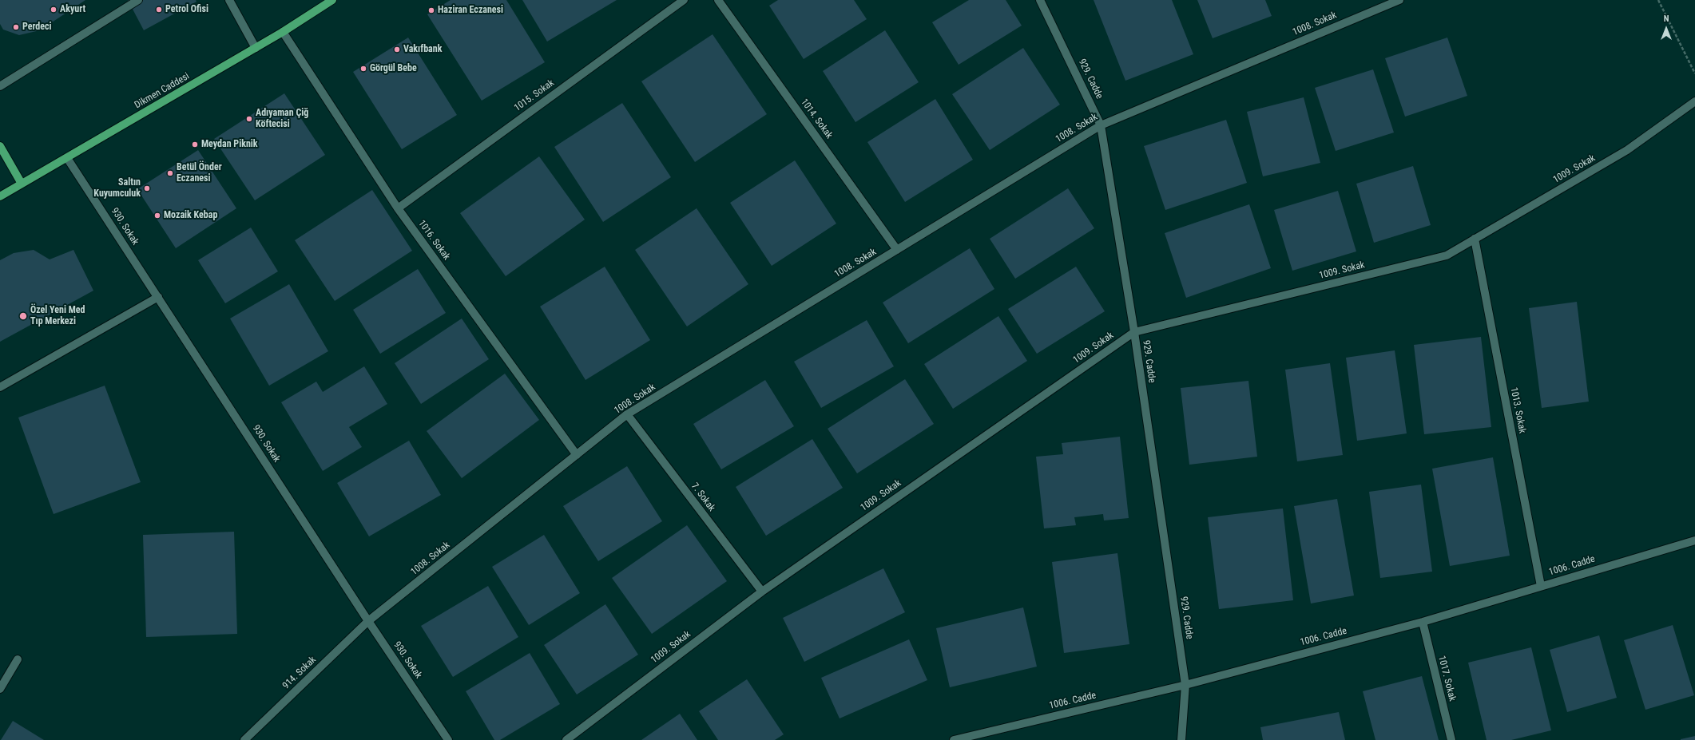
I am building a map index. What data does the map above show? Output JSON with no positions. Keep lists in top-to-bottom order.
{
  "streets": {
    "main road": ["Dikmen Caddesi"],
    "street": [
      "1008. Sokak",
      "929. Cadde",
      "1015. Sokak",
      "1014. Sokak",
      "1009. Sokak",
      "930. Sokak",
      "1016. Sokak",
      "1013. Sokak",
      "7. Sokak",
      "1006. Cadde",
      "914. Sokak",
      "1017. Sokak"
    ]
  },
  "crossings": [
    ["1008. Sokak", "929. Cadde"],
    ["1008. Sokak", "1014. Sokak"],
    ["1008. Sokak", "930. Sokak"],
    ["1008. Sokak", "1016. Sokak"],
    ["1008. Sokak", "7. Sokak"],
    ["1008. Sokak", "914. Sokak"],
    ["929. Cadde", "1009. Sokak"],
    ["929. Cadde", "1006. Cadde"],
    ["Dikmen Caddesi", "930. Sokak"],
    ["Dikmen Caddesi", "1016. Sokak"],
    ["1015. Sokak", "1016. Sokak"],
    ["1009. Sokak", "1013. Sokak"],
    ["1009. Sokak", "7. Sokak"],
    ["930. Sokak", "914. Sokak"],
    ["1013. Sokak", "1006. Cadde"],
    ["1006. Cadde", "1017. Sokak"]
  ],
  "places": [
    "Akyurt",
    "Petrol Ofisi",
    "Haziran Eczanesi",
    "Perdeci",
    "Vakıfbank",
    "Görgül Bebe",
    "Adıyaman Çiğ Köftecisi",
    "Meydan Piknik",
    "Betül Önder Eczanesi",
    "Saltın Kuyumculuk",
    "Mozaik Kebap",
    "Özel Yeni Med Tıp Merkezi"
  ],
  "north": "top"
}
